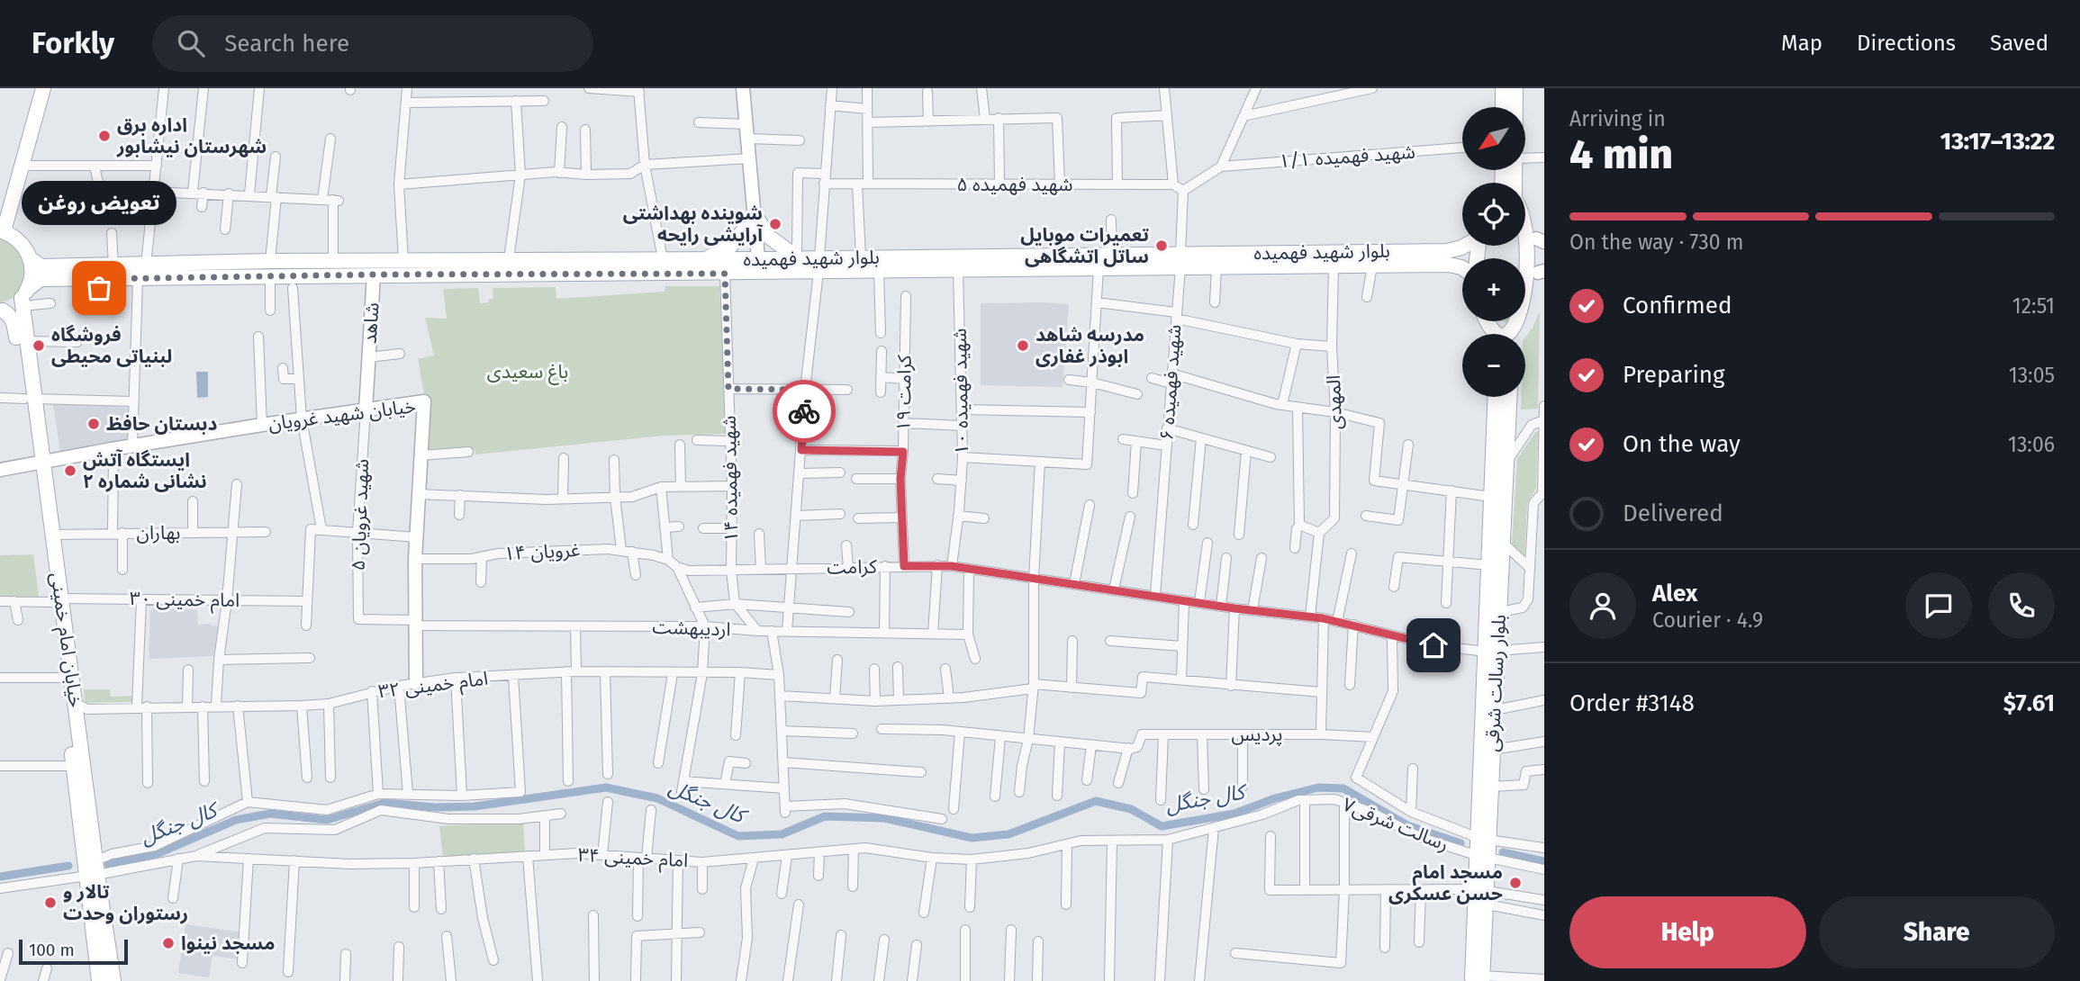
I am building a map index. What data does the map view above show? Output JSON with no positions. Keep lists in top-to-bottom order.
{
  "streets": {
    "main road": ["بلوار شهید فهمیده", "خیابان امام خمینی", "بلوار رسالت شرقی"],
    "street": [
      "شهید فهمیده ۱/۱",
      "شهید فهمیده ۵",
      "شاهد",
      "شهید فهمیده ۶",
      "شهید فهمیده ۱۰",
      "کرامت ۱۹",
      "المهدی",
      "خیابان شهید غرویان",
      "شهید فهمیده ۱۴",
      "شهید غرویان ۵",
      "بهاران",
      "غرویان ۱۴",
      "کرامت",
      "امام خمینی ۳۰",
      "اردیبهشت",
      "امام خمینی ۳۲",
      "پردیس",
      "رسالت شرقی۷",
      "امام خمینی ۳۴"
    ]
  },
  "crossings": [
    ["شهید فهمیده ۵", "بلوار شهید فهمیده"],
    ["بلوار شهید فهمیده", "شاهد"],
    ["بلوار شهید فهمیده", "شهید فهمیده ۶"],
    ["بلوار شهید فهمیده", "شهید فهمیده ۱۰"],
    ["بلوار شهید فهمیده", "المهدی"],
    ["بلوار شهید فهمیده", "شهید فهمیده ۱۴"],
    ["بلوار شهید فهمیده", "خیابان امام خمینی"],
    ["شاهد", "خیابان شهید غرویان"],
    ["شاهد", "شهید غرویان ۵"],
    ["شهید فهمیده ۶", "کرامت"],
    ["شهید فهمیده ۱۰", "کرامت"],
    ["کرامت ۱۹", "کرامت"],
    ["خیابان شهید غرویان", "شهید غرویان ۵"],
    ["خیابان شهید غرویان", "غرویان ۱۴"],
    ["خیابان شهید غرویان", "اردیبهشت"],
    ["خیابان شهید غرویان", "خیابان امام خمینی"],
    ["خیابان شهید غرویان", "امام خمینی ۳۲"],
    ["شهید فهمیده ۱۴", "کرامت"],
    ["شهید غرویان ۵", "اردیبهشت"],
    ["بهاران", "خیابان امام خمینی"],
    ["کرامت", "بلوار رسالت شرقی"],
    ["امام خمینی ۳۰", "خیابان امام خمینی"],
    ["خیابان امام خمینی", "امام خمینی ۳۲"],
    ["خیابان امام خمینی", "امام خمینی ۳۴"],
    ["بلوار رسالت شرقی", "رسالت شرقی۷"],
    ["رسالت شرقی۷", "امام خمینی ۳۴"]
  ],
  "water": ["کال جنگل"],
  "parks": ["باغ سعیدی"],
  "places": [
    "اداره برق شهرستان نیشابور",
    "شوینده بهداشتی آرایشی رایحه",
    "تعمیرات موبایل ساتل اتشگاهی",
    "تعویض روغن",
    "فروشگاه لبنیاتی محیطی",
    "مدرسه شاهد ابوذر غفاری",
    "دبستان حافظ",
    "ایستگاه آتش نشانی شماره ۲",
    "مسجد امام حسن عسکری",
    "تالار و رستوران وحدت",
    "مسجد نینوا"
  ],
  "scale_bar": "100 m",
  "north": "bottom left",
  "page": {
    "header": "Forkly",
    "search": "Search here",
    "nav": ["Map", "Directions", "Saved"],
    "heading": ["4 min", "Arriving in", "13:17–13:22"],
    "panel": [
      "Alex",
      "Courier · 4.9",
      "Order #3148",
      "$7.61"
    ],
    "map_buttons": ["+", "−"],
    "bubble": "تعویض روغن",
    "bar": "On the way · 730 m",
    "list": [
      ["Confirmed", "12:51"],
      ["Preparing", "13:05"],
      ["On the way", "13:06"],
      "Delivered"
    ],
    "buttons": ["Help", "Share"],
    "scale": "100 m"
  }
}
